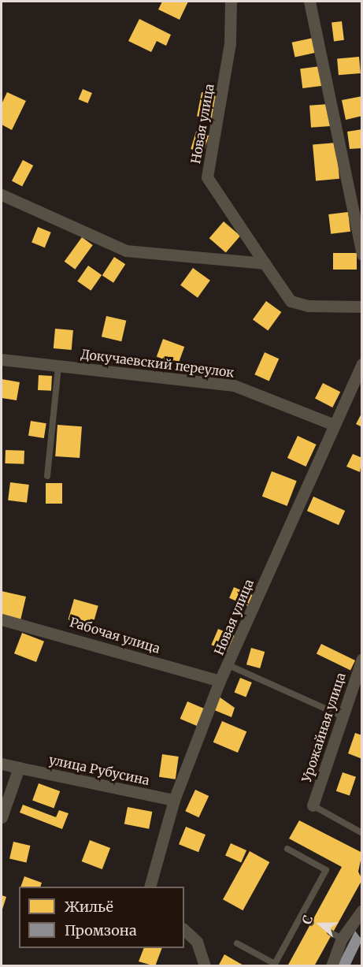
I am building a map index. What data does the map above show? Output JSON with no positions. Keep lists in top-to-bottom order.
{
  "streets": {
    "street": [
      "Новая улица",
      "Докучаевский переулок",
      "Рабочая улица",
      "Урожайная улица",
      "улица Рубусина"
    ]
  },
  "crossings": [
    ["Новая улица", "Докучаевский переулок"],
    ["Новая улица", "Рабочая улица"],
    ["Новая улица", "улица Рубусина"]
  ],
  "legend": ["Жильё", "Промзона"],
  "north": "left"
}
